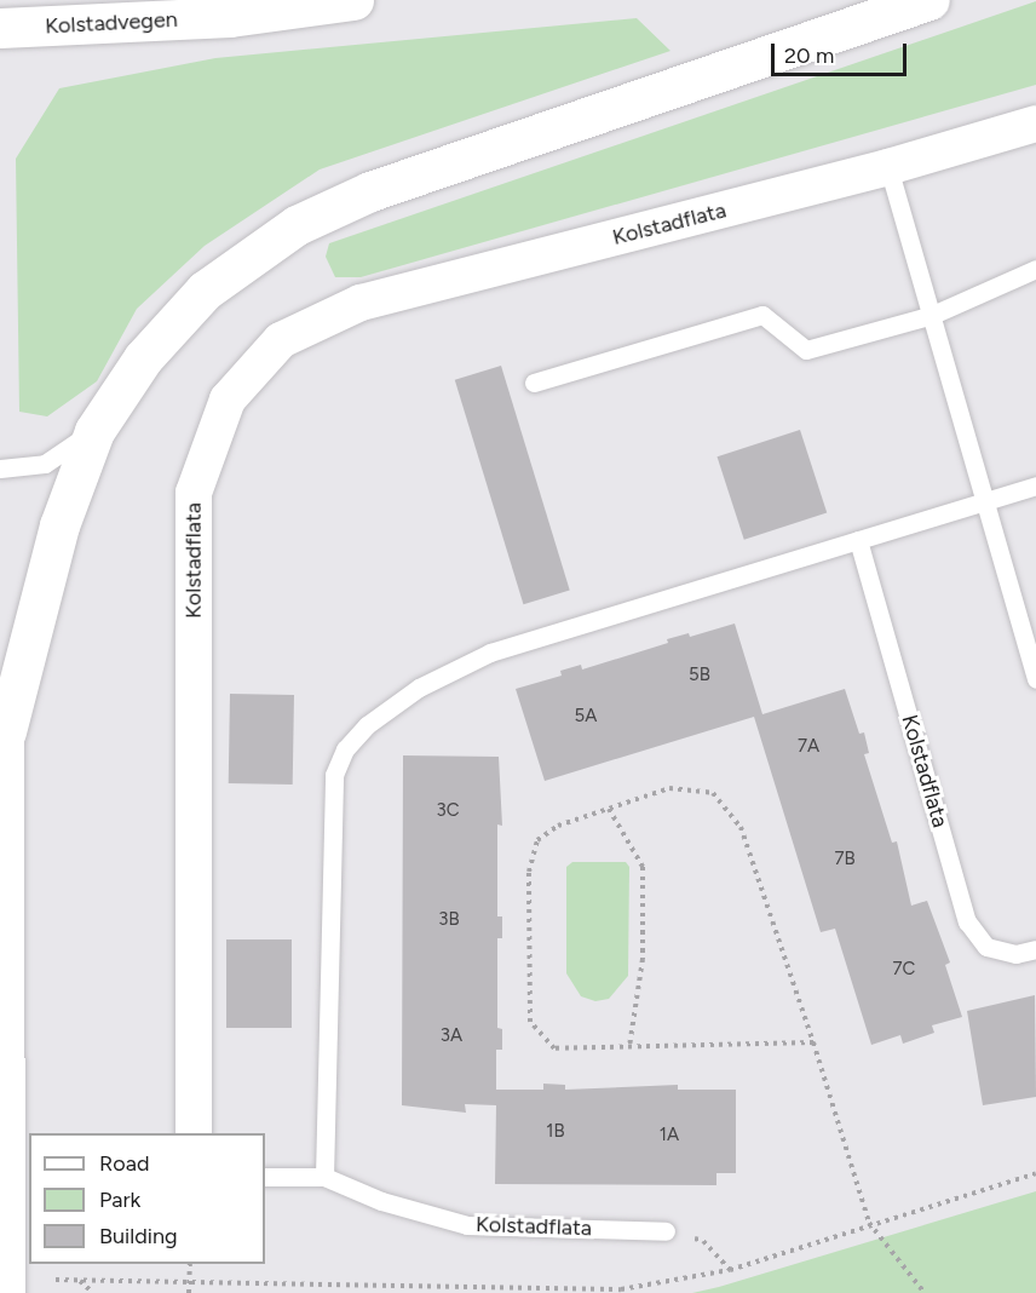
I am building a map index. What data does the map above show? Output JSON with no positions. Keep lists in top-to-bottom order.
{
  "streets": {
    "street": ["Kolstadvegen", "Kolstadflata"]
  },
  "house_numbers": [
    "5B",
    "5A",
    "7A",
    "3C",
    "7B",
    "3B",
    "7C",
    "3A",
    "1B",
    "1A"
  ],
  "legend": ["Road", "Park", "Building"],
  "scale_bar": "20 m"
}
